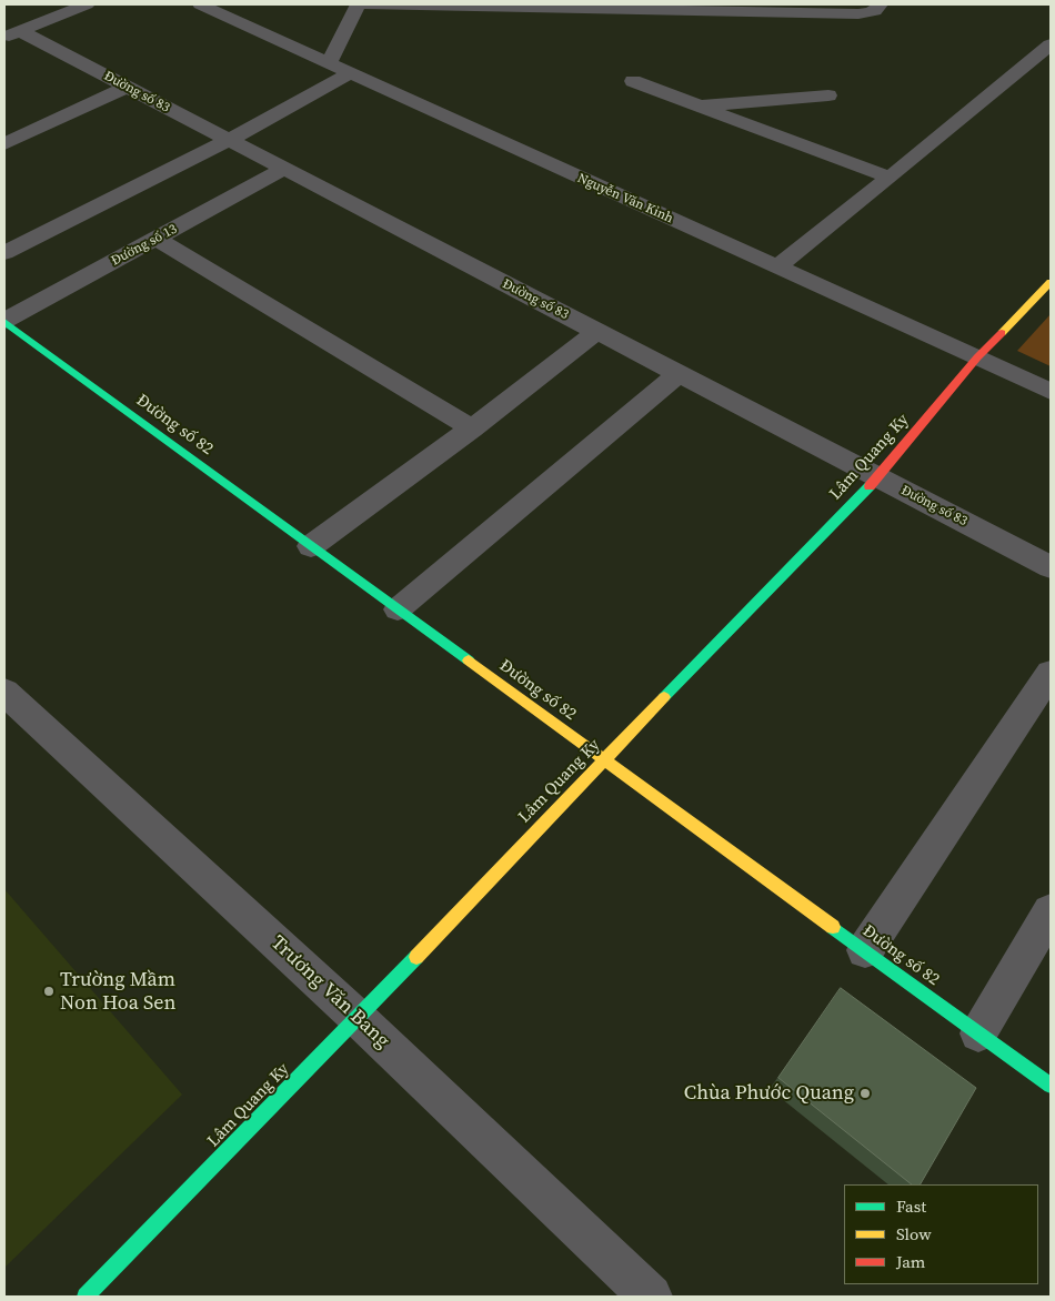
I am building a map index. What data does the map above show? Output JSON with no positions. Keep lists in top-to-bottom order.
{
  "streets": {
    "street": [
      "Đường số 83",
      "Nguyễn Văn Kỉnh",
      "Đường số 13",
      "Đường số 82",
      "Lâm Quang Ky",
      "Trương Văn Bang"
    ]
  },
  "crossings": [
    ["Đường số 83", "Đường số 13"],
    ["Đường số 83", "Lâm Quang Ky"],
    ["Nguyễn Văn Kỉnh", "Lâm Quang Ky"],
    ["Đường số 13", "Đường số 82"],
    ["Đường số 82", "Lâm Quang Ky"],
    ["Lâm Quang Ky", "Trương Văn Bang"]
  ],
  "places": ["Trường Mầm Non Hoa Sen", "Chùa Phước Quang"],
  "legend": ["Fast", "Slow", "Jam"]
}
